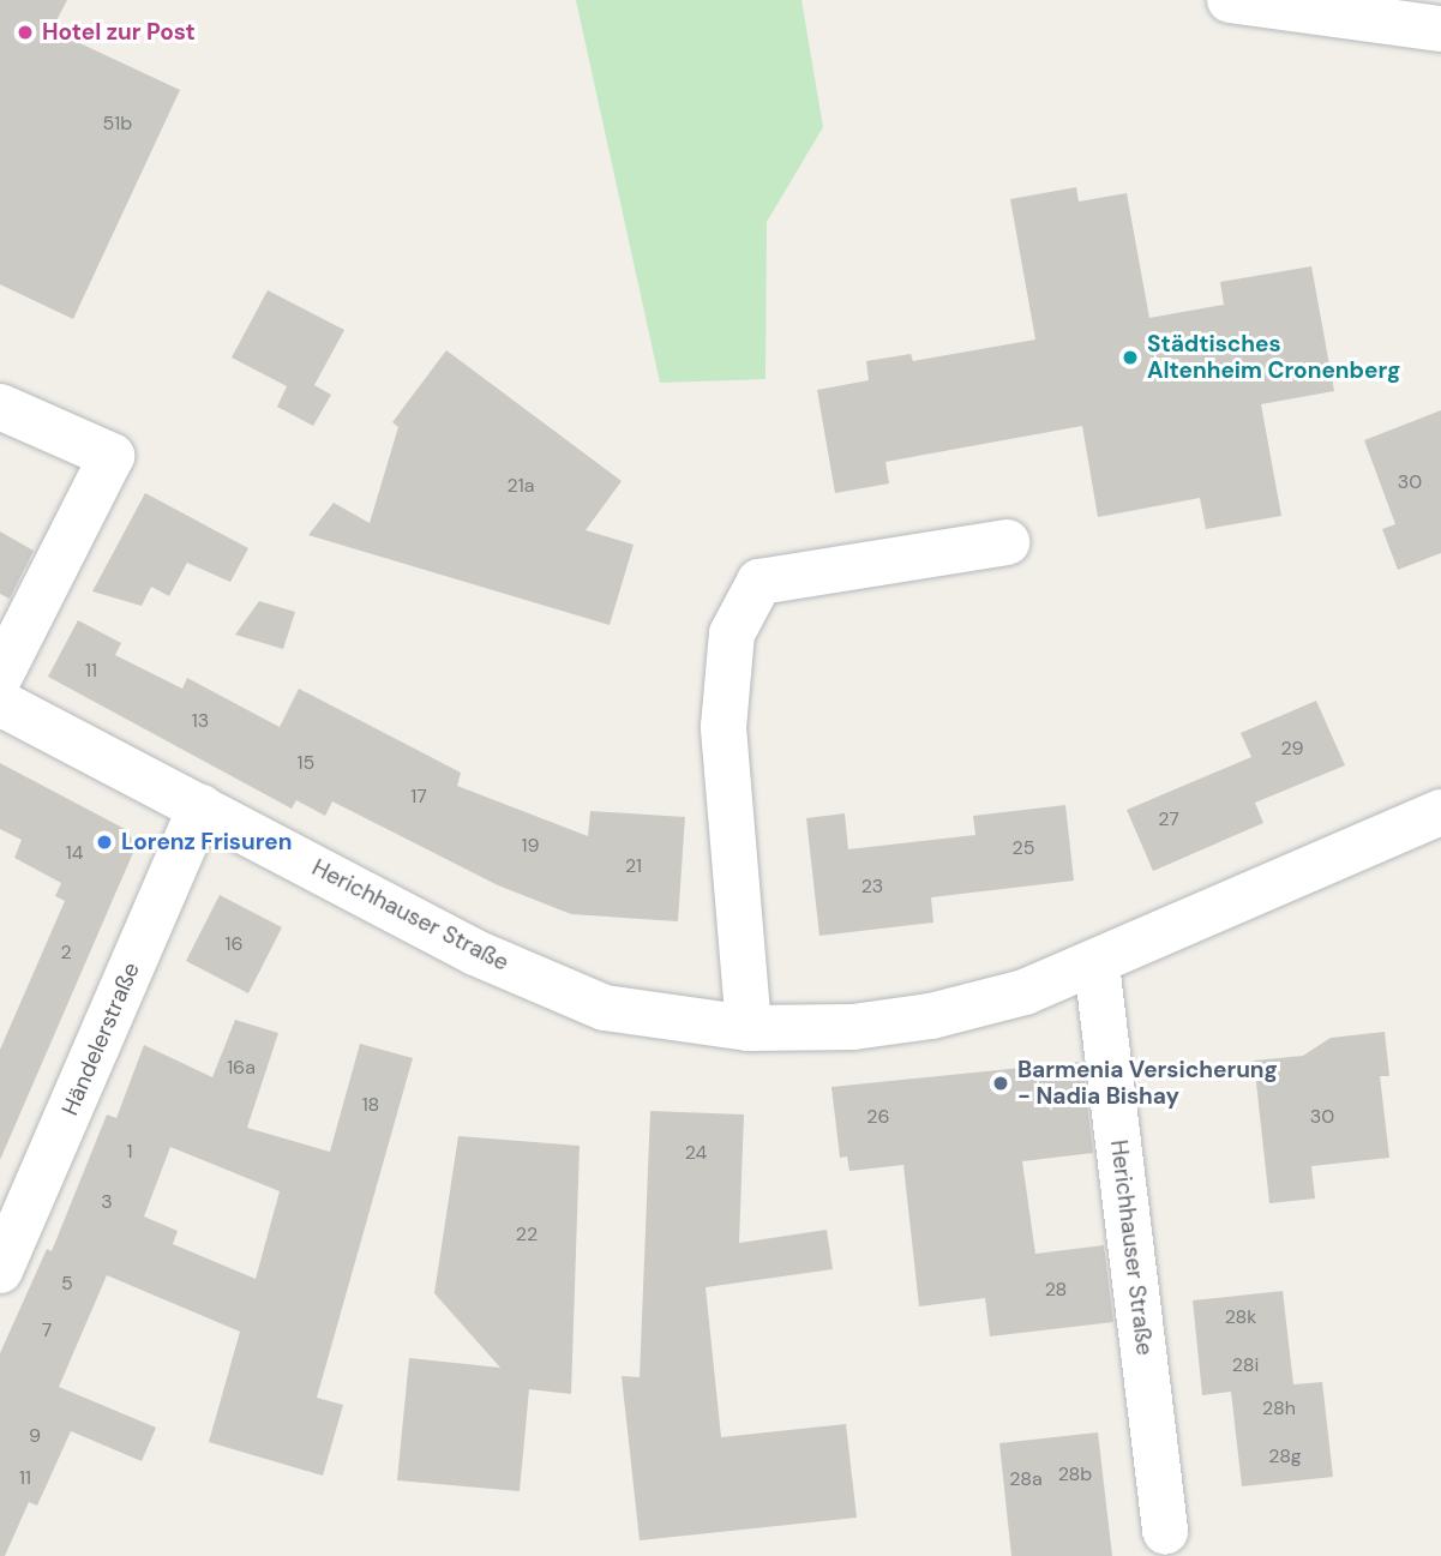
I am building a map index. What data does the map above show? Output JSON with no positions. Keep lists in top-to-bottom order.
{
  "streets": {
    "street": ["Herichhauser Straße", "Händelerstraße"]
  },
  "crossings": [
    ["Herichhauser Straße", "Händelerstraße"]
  ],
  "places": [
    "Hotel zur Post",
    "Städtisches Altenheim Cronenberg",
    "Lorenz Frisuren",
    "Barmenia Versicherung - Nadia Bishay"
  ],
  "house_numbers": [
    "51b",
    "30",
    "21a",
    "11",
    "13",
    "29",
    "15",
    "17",
    "27",
    "19",
    "25",
    "14",
    "21",
    "23",
    "16",
    "2",
    "16a",
    "18",
    "26",
    "30",
    "1",
    "24",
    "3",
    "22",
    "5",
    "28",
    "28k",
    "7",
    "28i",
    "28h",
    "9",
    "28g",
    "28b",
    "11",
    "28a"
  ]
}
